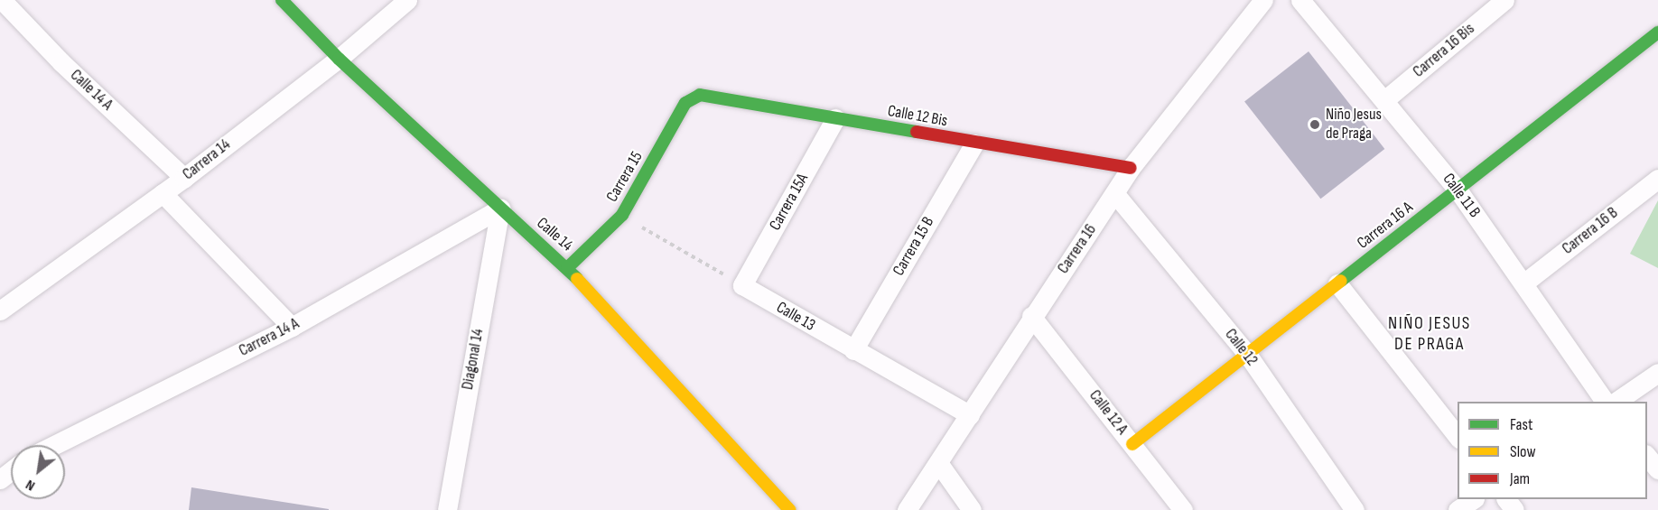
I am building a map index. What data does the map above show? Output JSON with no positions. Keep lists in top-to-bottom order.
{
  "streets": {
    "street": [
      "Carrera 16 Bis",
      "Calle 14 A",
      "Calle 12 Bis",
      "Carrera 14",
      "Carrera 15",
      "Calle 11 B",
      "Carrera 15A",
      "Carrera 16 A",
      "Carrera 16 B",
      "Calle 14",
      "Carrera 15 B",
      "Carrera 16",
      "Calle 13",
      "Carrera 14 A",
      "Calle 12",
      "Diagonal 14",
      "Calle 12 A"
    ]
  },
  "crossings": [
    ["Carrera 16 Bis", "Calle 11 B"],
    ["Calle 14 A", "Carrera 14"],
    ["Calle 12 Bis", "Carrera 15"],
    ["Calle 12 Bis", "Carrera 15A"],
    ["Calle 12 Bis", "Carrera 15 B"],
    ["Calle 12 Bis", "Carrera 16"],
    ["Carrera 14", "Calle 14"],
    ["Carrera 15", "Calle 14"],
    ["Calle 11 B", "Carrera 16 A"],
    ["Calle 11 B", "Carrera 16 B"],
    ["Carrera 15A", "Calle 13"],
    ["Carrera 16 A", "Calle 12"],
    ["Carrera 16 A", "Calle 12 A"],
    ["Calle 14", "Carrera 14 A"],
    ["Calle 14", "Diagonal 14"],
    ["Carrera 15 B", "Calle 13"],
    ["Carrera 16", "Calle 13"],
    ["Carrera 16", "Calle 12"],
    ["Carrera 16", "Calle 12 A"],
    ["Carrera 14 A", "Diagonal 14"]
  ],
  "districts": ["NIÑO JESUS DE PRAGA"],
  "places": ["Niño Jesus de Praga"],
  "legend": ["Fast", "Slow", "Jam"],
  "north": "bottom left"
}
